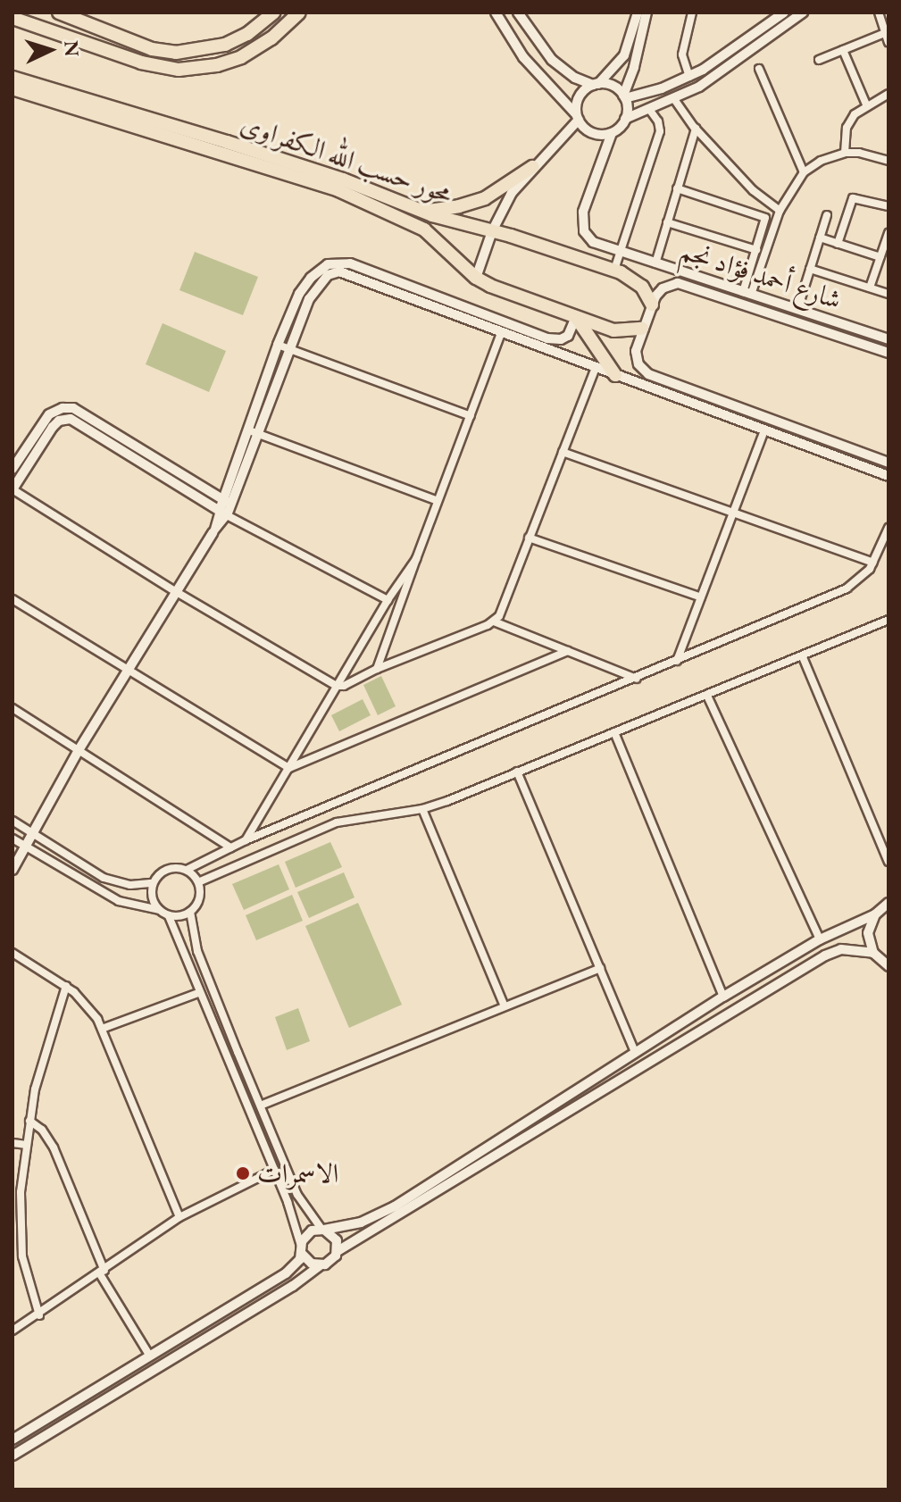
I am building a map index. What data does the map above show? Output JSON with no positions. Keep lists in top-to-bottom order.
{
  "streets": {
    "main road": ["محور حسب الله الكفراوى"],
    "street": ["شارع أحمد فؤاد نجم"]
  },
  "crossings": [
    ["محور حسب الله الكفراوى", "شارع أحمد فؤاد نجم"]
  ],
  "places": ["الاسمرات"],
  "north": "right"
}
